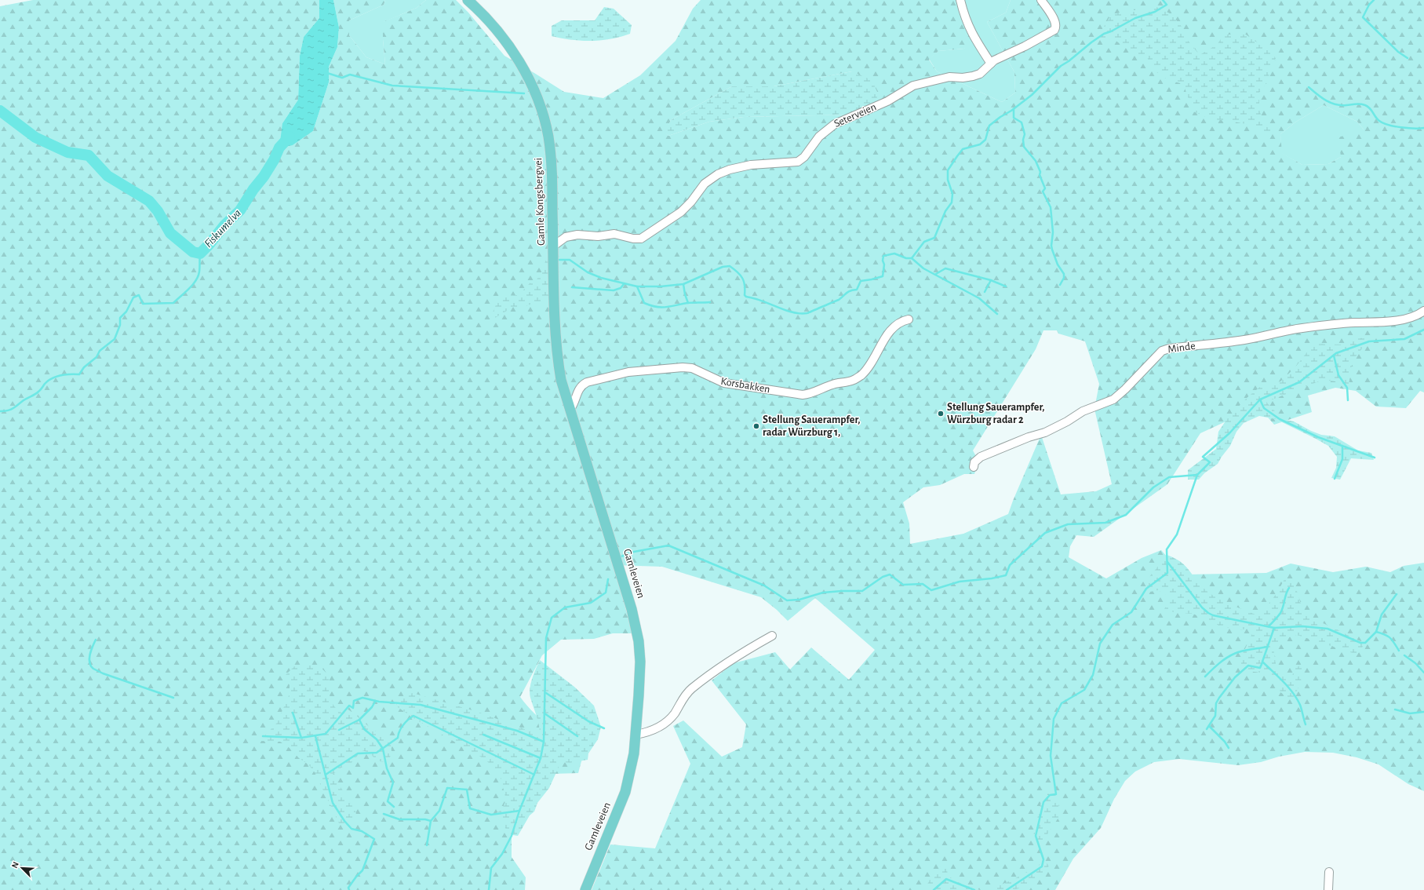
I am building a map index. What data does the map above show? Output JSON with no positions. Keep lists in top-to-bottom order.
{
  "streets": {
    "main road": ["Gamle Kongsbergvei", "Gamleveien"],
    "street": ["Seterveien", "Minde", "Korsbakken"]
  },
  "crossings": [
    ["Seterveien", "Gamle Kongsbergvei"],
    ["Gamle Kongsbergvei", "Korsbakken"],
    ["Gamle Kongsbergvei", "Gamleveien"]
  ],
  "water": ["Fiskumelva"],
  "places": ["Stellung Sauerampfer, Würzburg radar 2", "Stellung Sauerampfer, radar Würzburg 1,"],
  "north": "top left"
}
